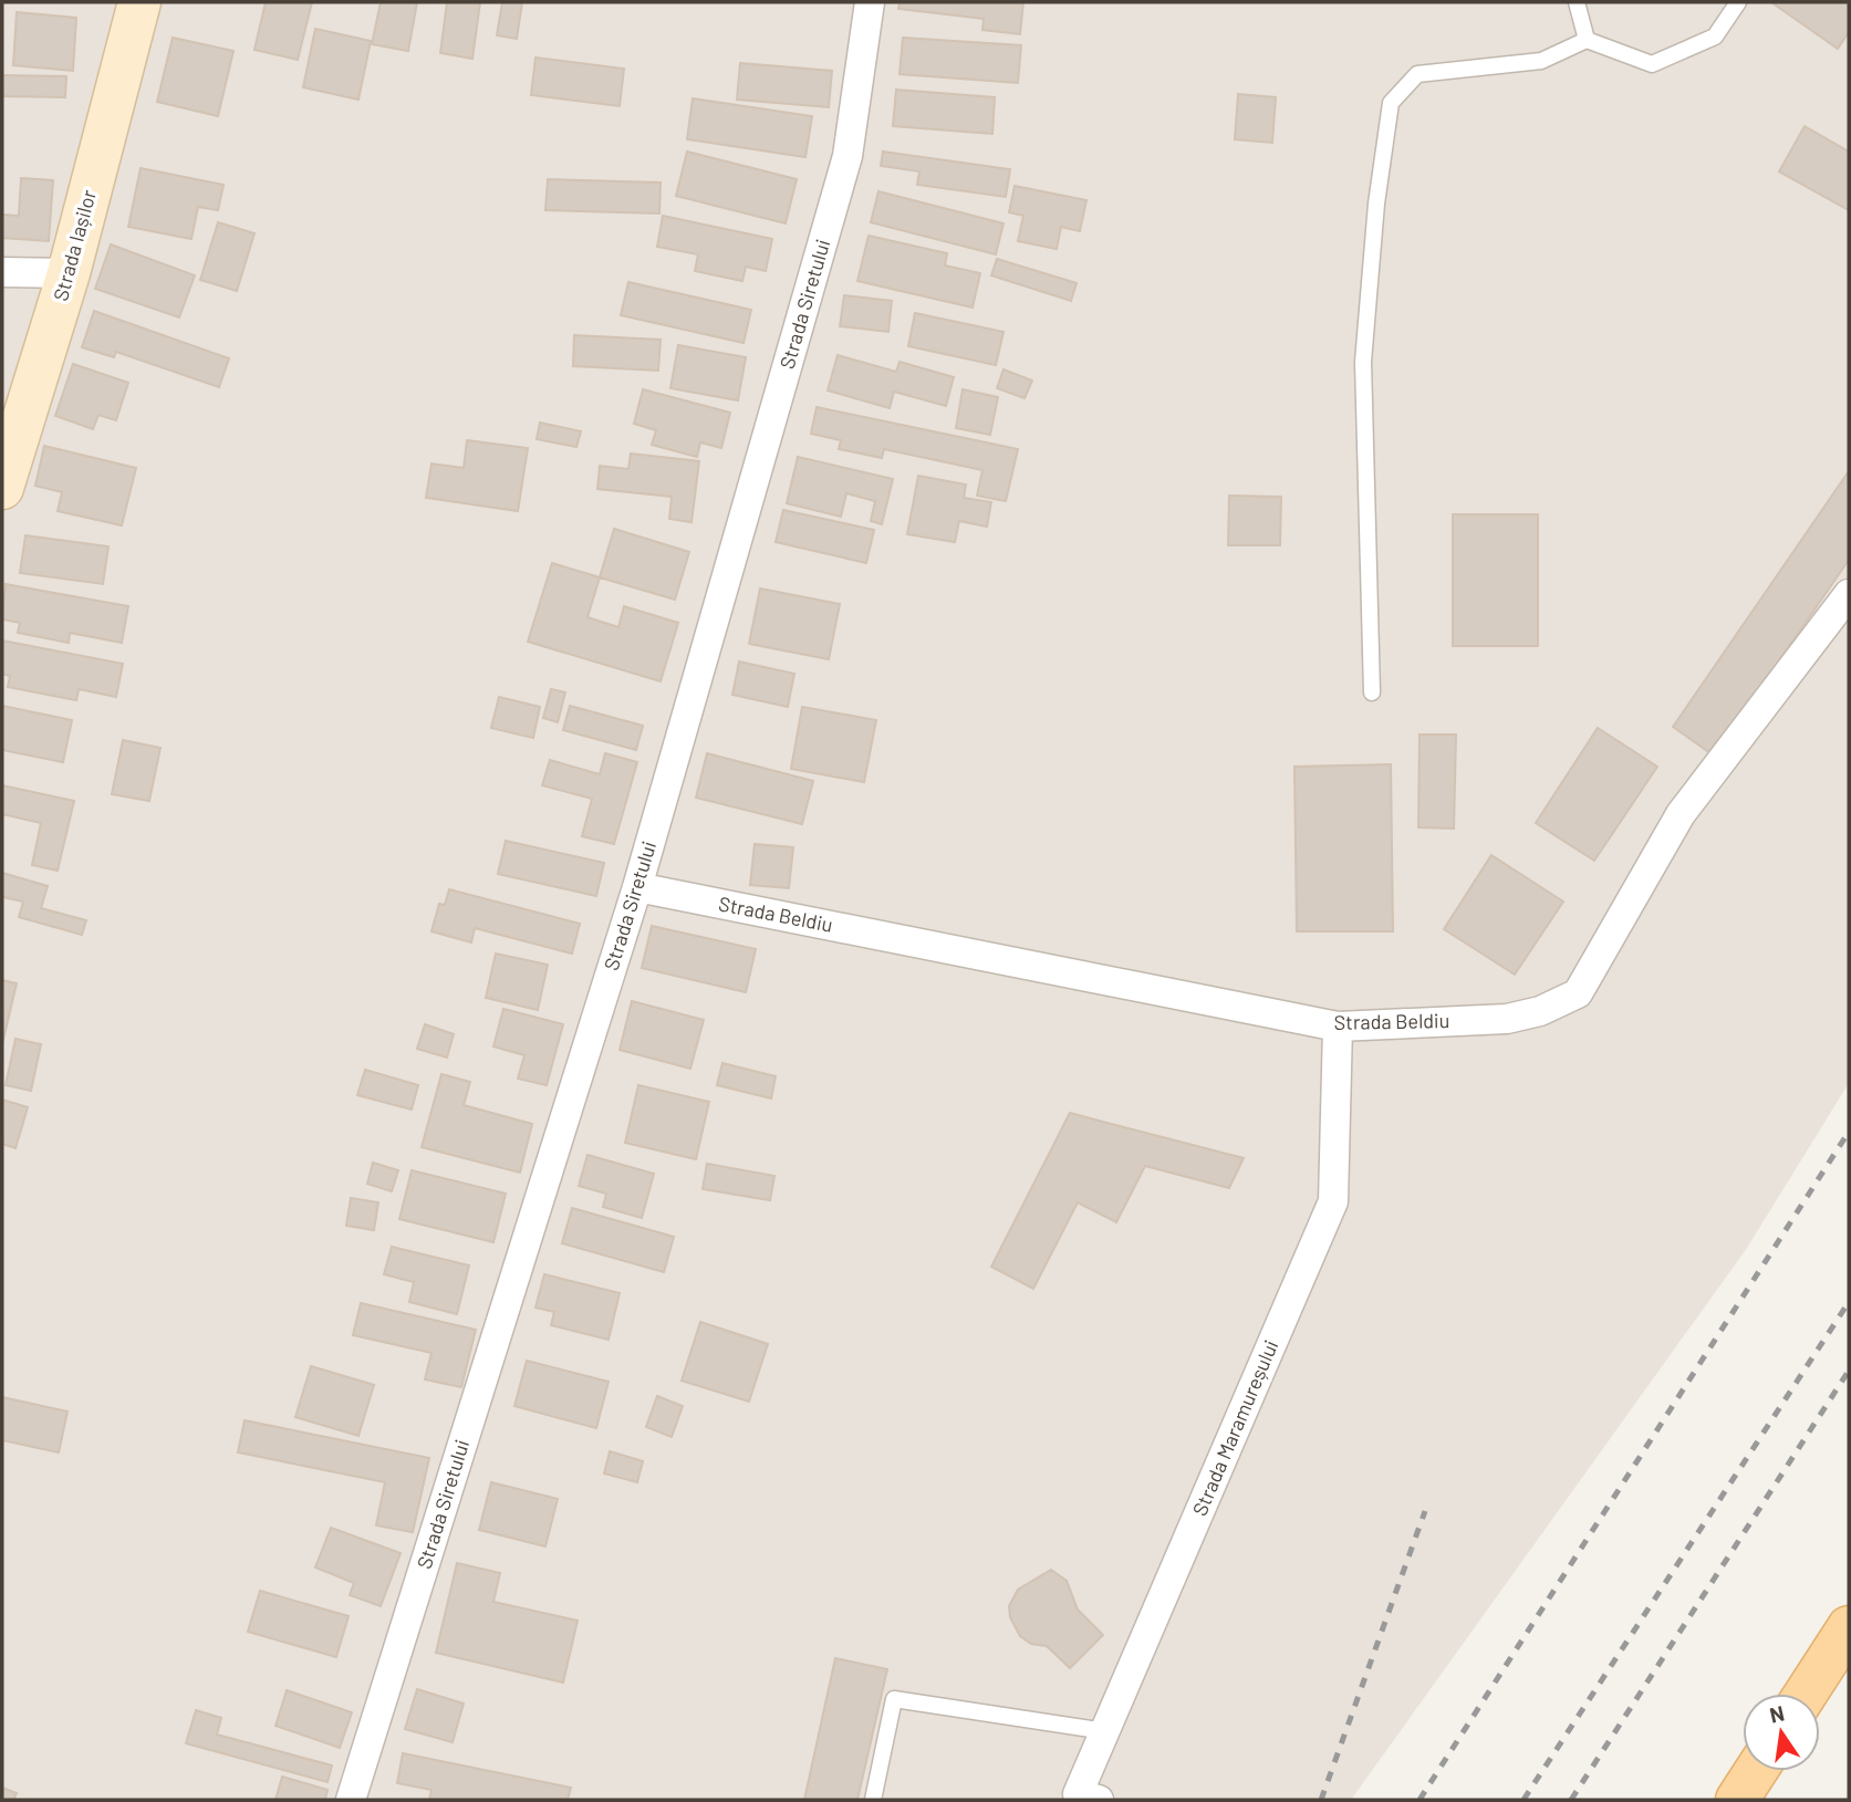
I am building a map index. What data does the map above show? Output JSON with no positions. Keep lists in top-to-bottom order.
{
  "streets": {
    "street": [
      "Strada Iașilor",
      "Strada Siretului",
      "Strada Beldiu",
      "Strada Maramureșului"
    ]
  },
  "crossings": [
    ["Strada Siretului", "Strada Beldiu"],
    ["Strada Beldiu", "Strada Maramureșului"]
  ],
  "north": "top"
}
